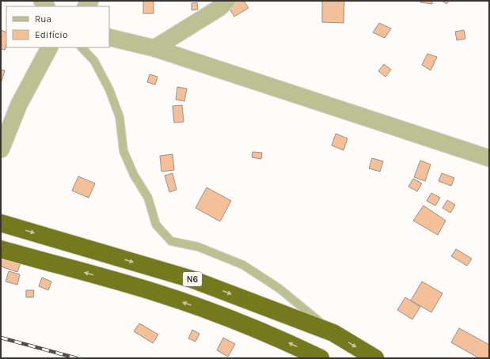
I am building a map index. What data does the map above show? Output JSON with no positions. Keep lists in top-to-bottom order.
{
  "streets": {
    "highway": ["N6"]
  },
  "legend": ["Rua", "Edifício"]
}
